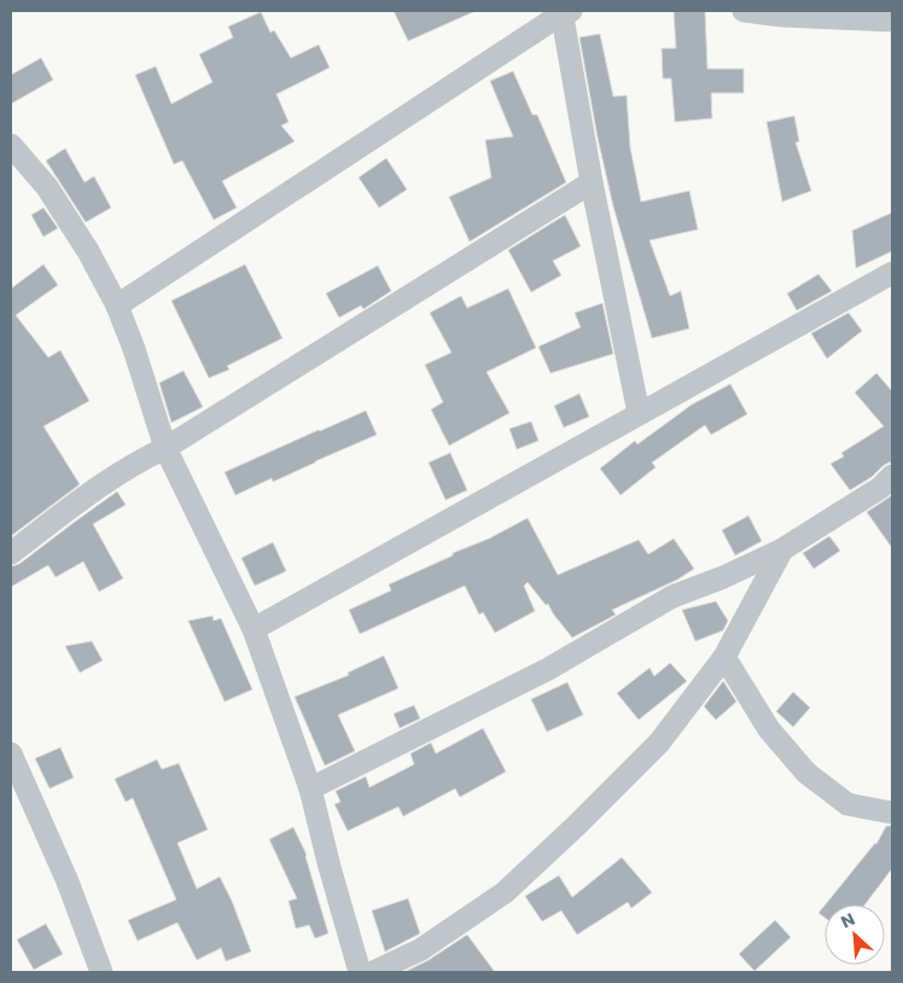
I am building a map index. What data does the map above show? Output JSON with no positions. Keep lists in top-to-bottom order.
{
  "north": "top left"
}
